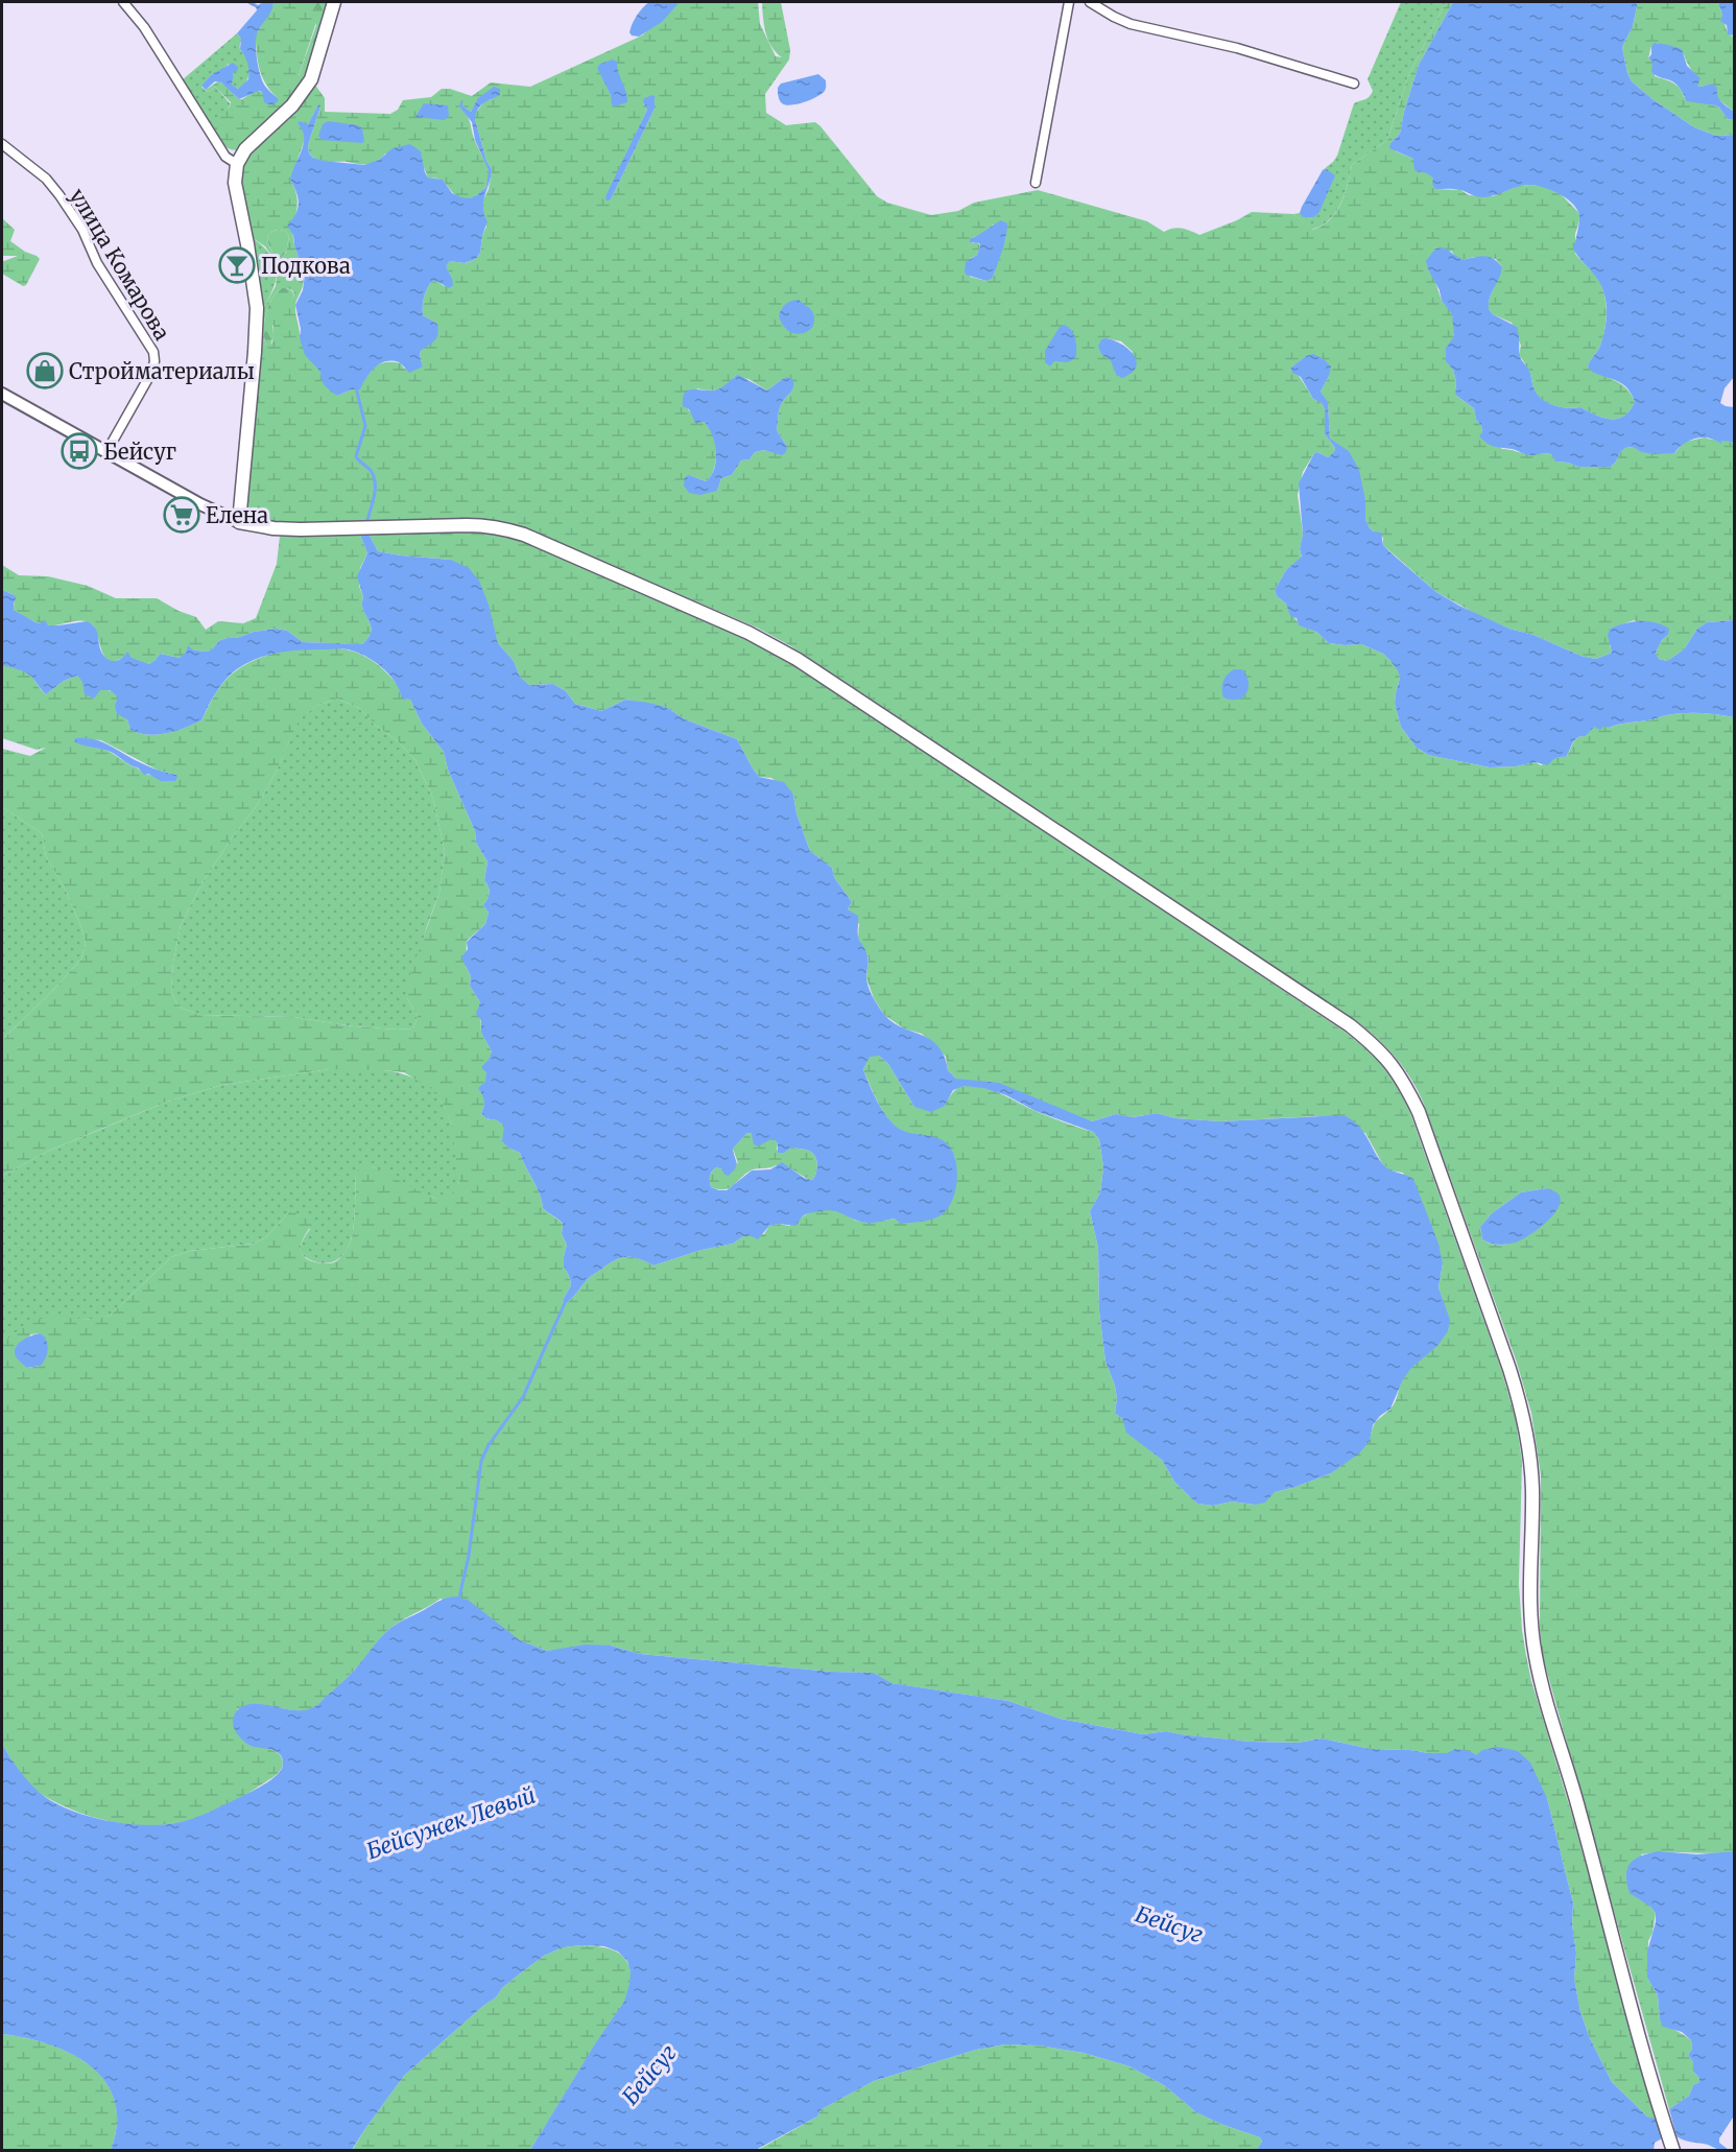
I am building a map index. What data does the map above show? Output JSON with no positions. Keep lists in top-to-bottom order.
{
  "streets": {
    "street": ["улица Комарова"]
  },
  "water": ["Бейсужек Левый", "Бейсуг"],
  "places": {
    "bar": ["Подкова"],
    "shop": ["Стройматериалы"],
    "bus stop": ["Бейсуг"],
    "supermarket": ["Елена"]
  }
}
